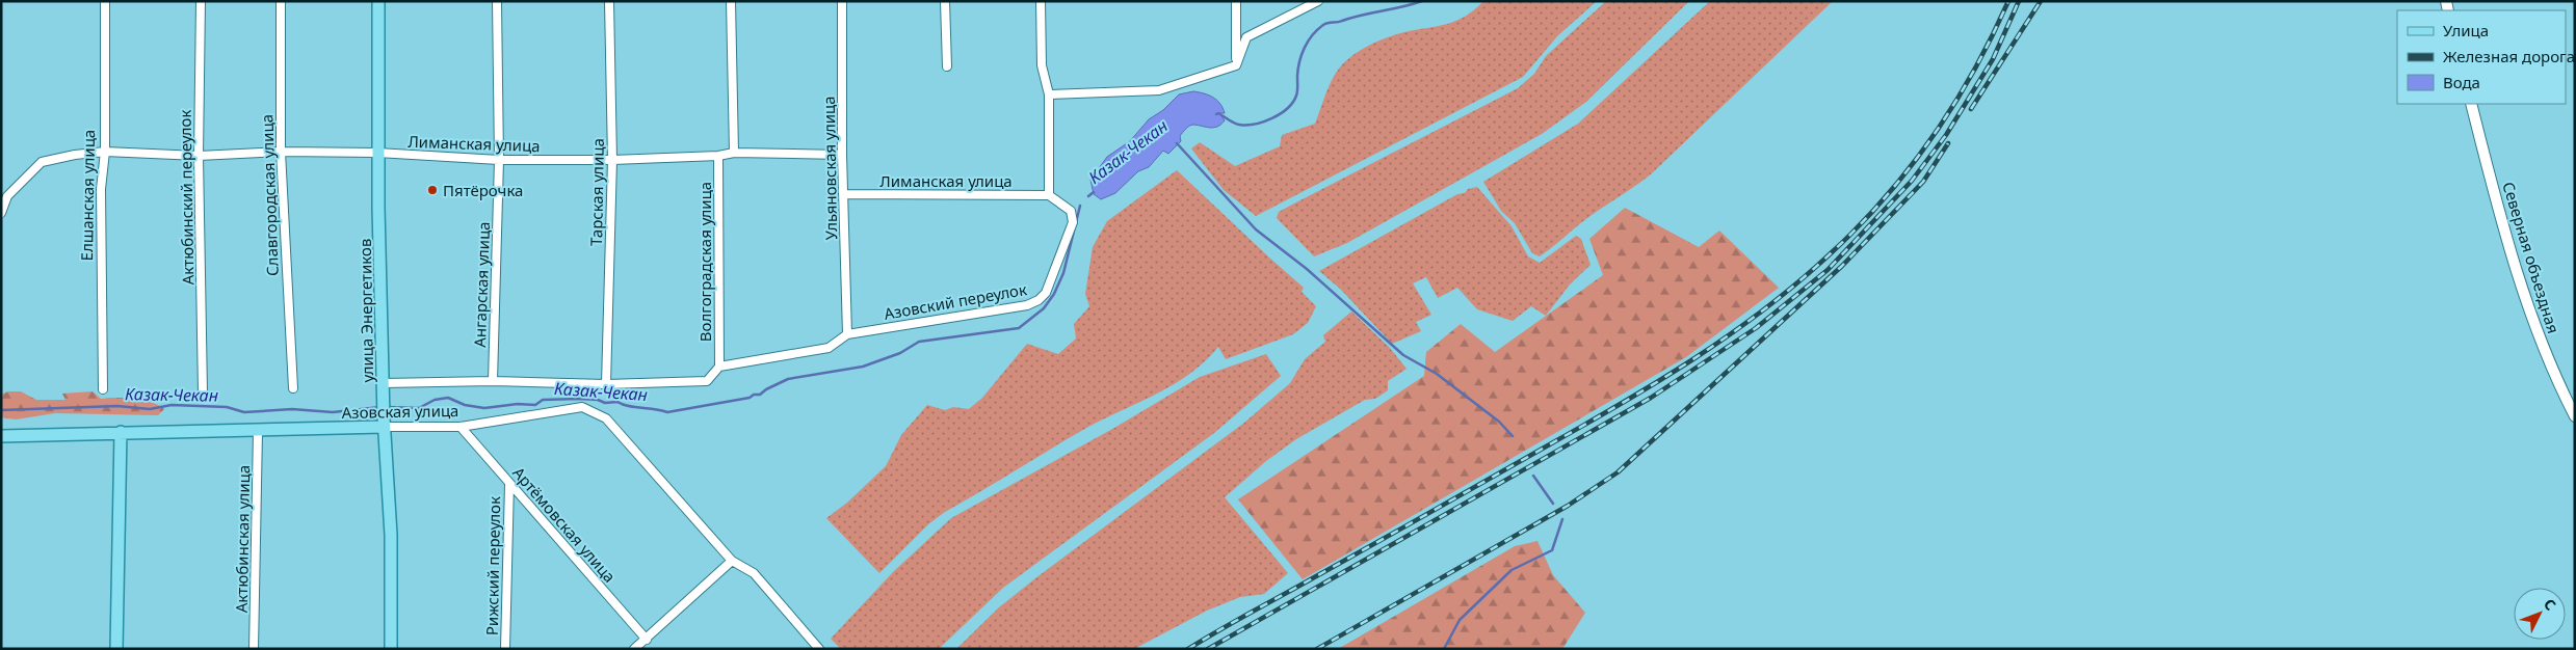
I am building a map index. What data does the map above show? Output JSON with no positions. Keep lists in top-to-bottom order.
{
  "streets": {
    "main road": ["Северная объездная", "улица Энергетиков", "Азовская улица"],
    "street": [
      "Лиманская улица",
      "Ульяновская улица",
      "Тарская улица",
      "Елшанская улица",
      "Славгородская улица",
      "Актюбинский переулок",
      "Волгоградская улица",
      "Ангарская улица",
      "Азовский переулок",
      "Артёмовская улица",
      "Актюбинская улица",
      "Рижский переулок"
    ]
  },
  "crossings": [
    ["Лиманская улица", "Ульяновская улица"],
    ["Лиманская улица", "Тарская улица"],
    ["Лиманская улица", "Елшанская улица"],
    ["Лиманская улица", "Славгородская улица"],
    ["Лиманская улица", "Актюбинский переулок"],
    ["Лиманская улица", "Волгоградская улица"],
    ["Лиманская улица", "Ангарская улица"],
    ["Лиманская улица", "Азовский переулок"],
    ["Лиманская улица", "улица Энергетиков"],
    ["Ульяновская улица", "Азовский переулок"],
    ["улица Энергетиков", "Азовская улица"],
    ["Азовская улица", "Артёмовская улица"],
    ["Азовская улица", "Актюбинская улица"],
    ["Артёмовская улица", "Рижский переулок"]
  ],
  "water": ["Казак-Чекан"],
  "places": ["Пятёрочка"],
  "legend": ["Улица", "Железная дорога", "Вода"],
  "north": "top right"
}
